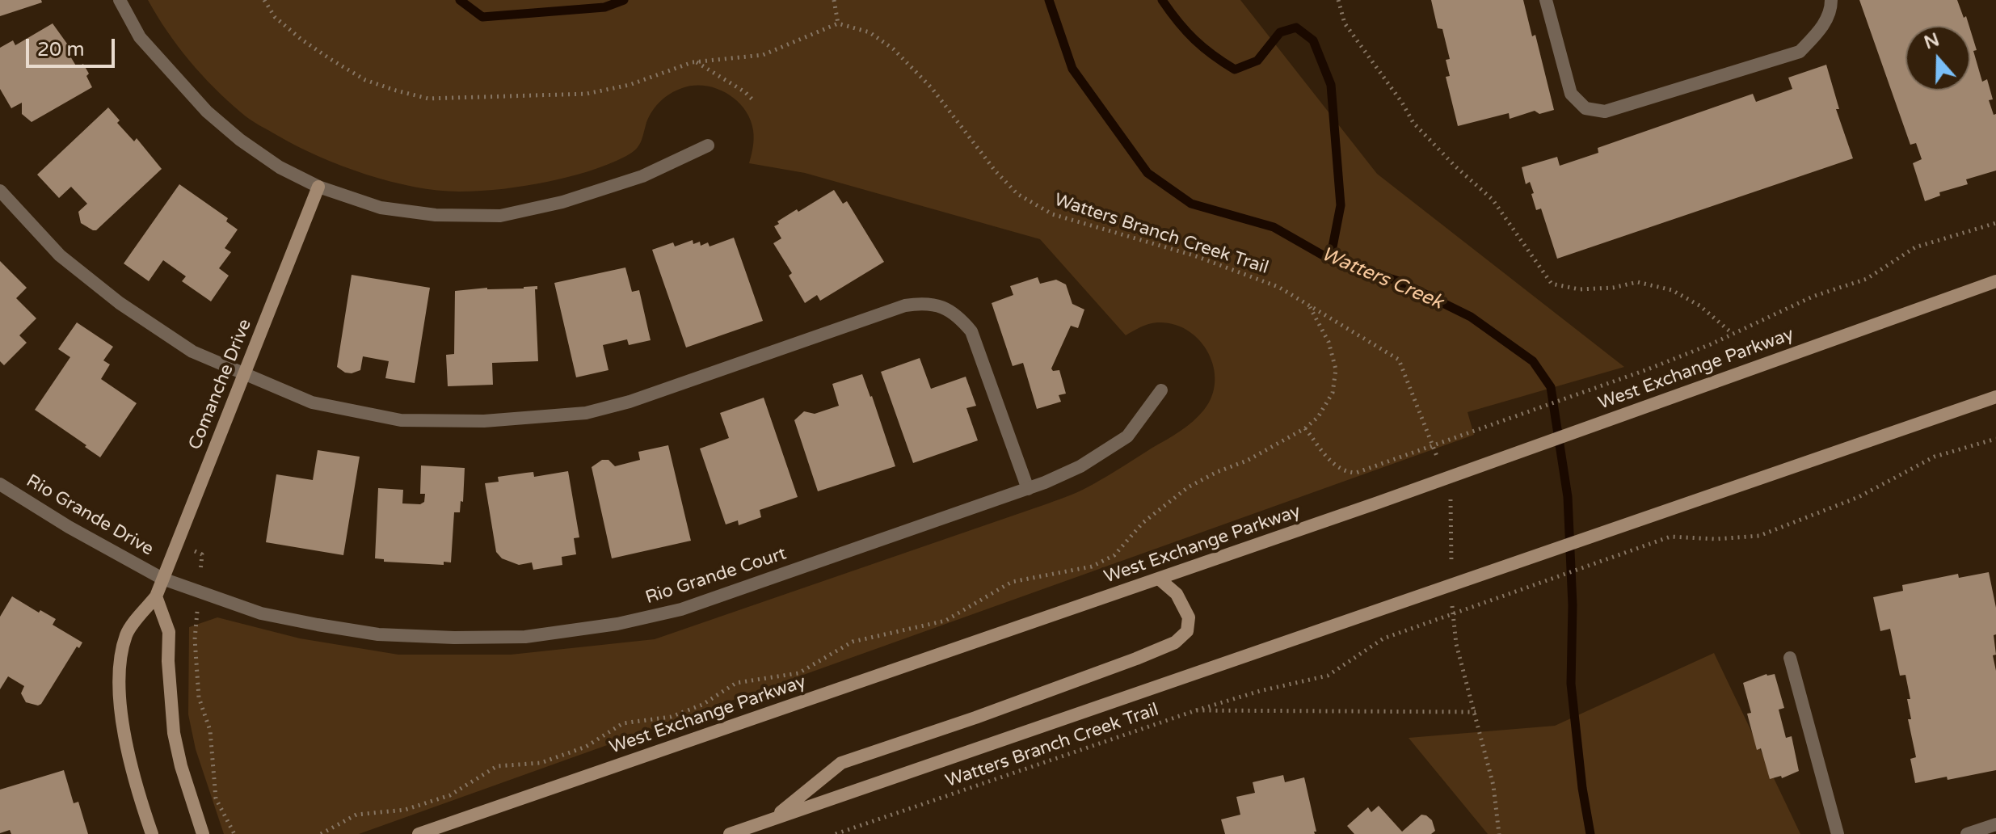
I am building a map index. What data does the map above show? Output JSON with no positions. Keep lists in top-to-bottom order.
{
  "streets": {
    "main road": ["West Exchange Parkway", "Comanche Drive"],
    "street": ["Rio Grande Drive", "Rio Grande Court"],
    "path": ["Watters Branch Creek Trail"]
  },
  "crossings": [
    ["Comanche Drive", "Rio Grande Drive"],
    ["Comanche Drive", "Rio Grande Court"],
    ["Rio Grande Drive", "Rio Grande Court"]
  ],
  "water": ["Watters Creek"],
  "scale_bar": "20 m",
  "north": "top"
}
